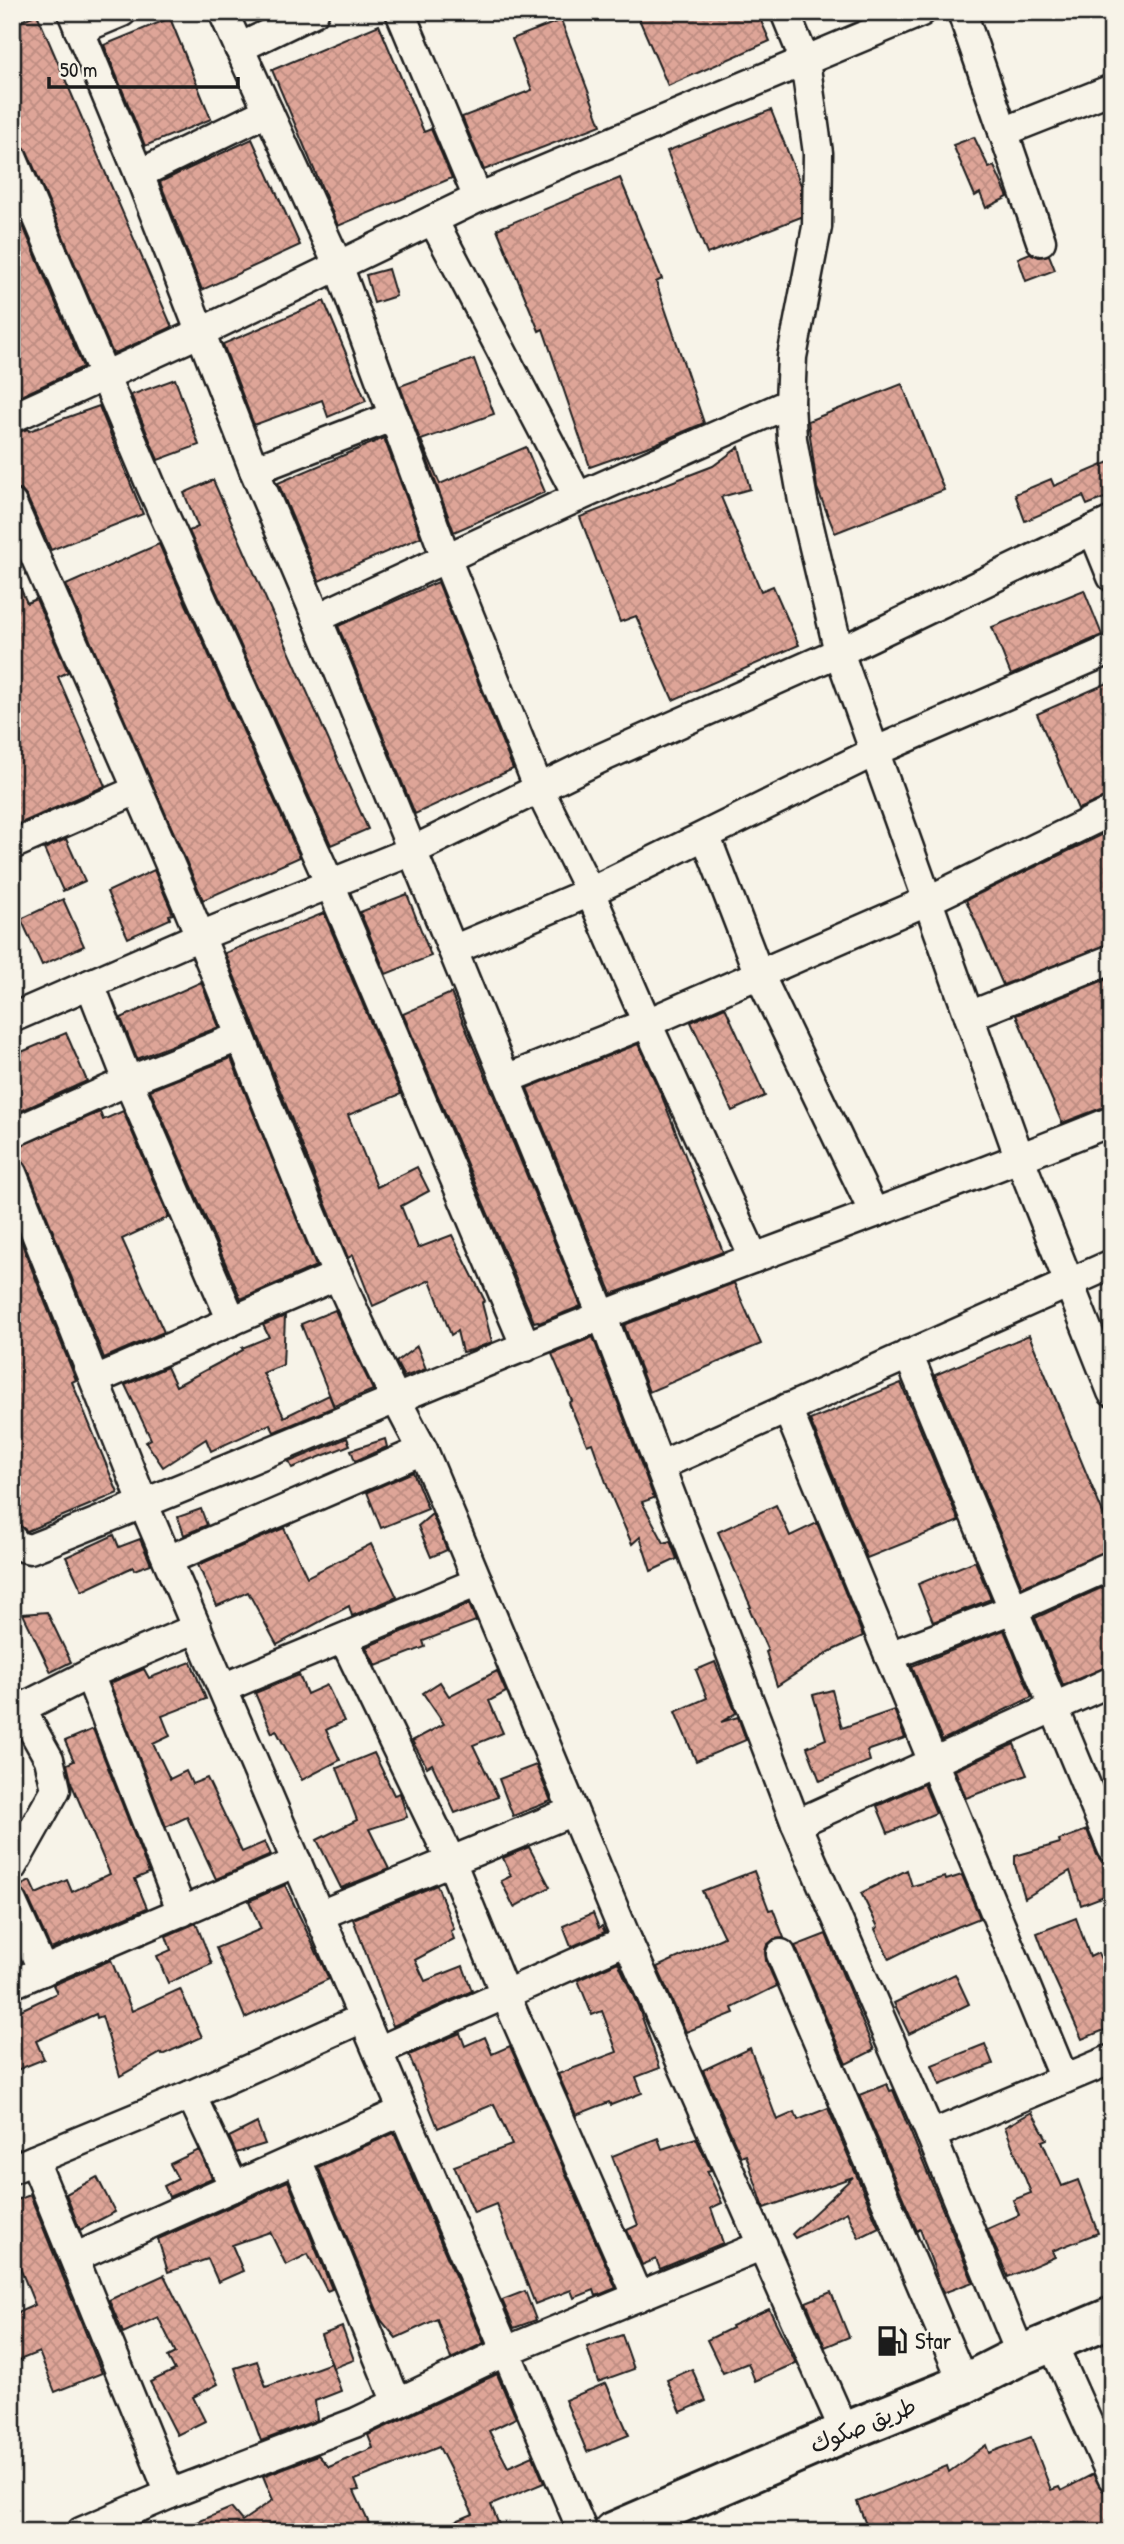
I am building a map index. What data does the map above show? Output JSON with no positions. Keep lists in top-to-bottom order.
{
  "streets": {
    "street": ["طريق صكوك"]
  },
  "places": {
    "fuel station": ["Star"]
  },
  "scale_bar": "50 m"
}
